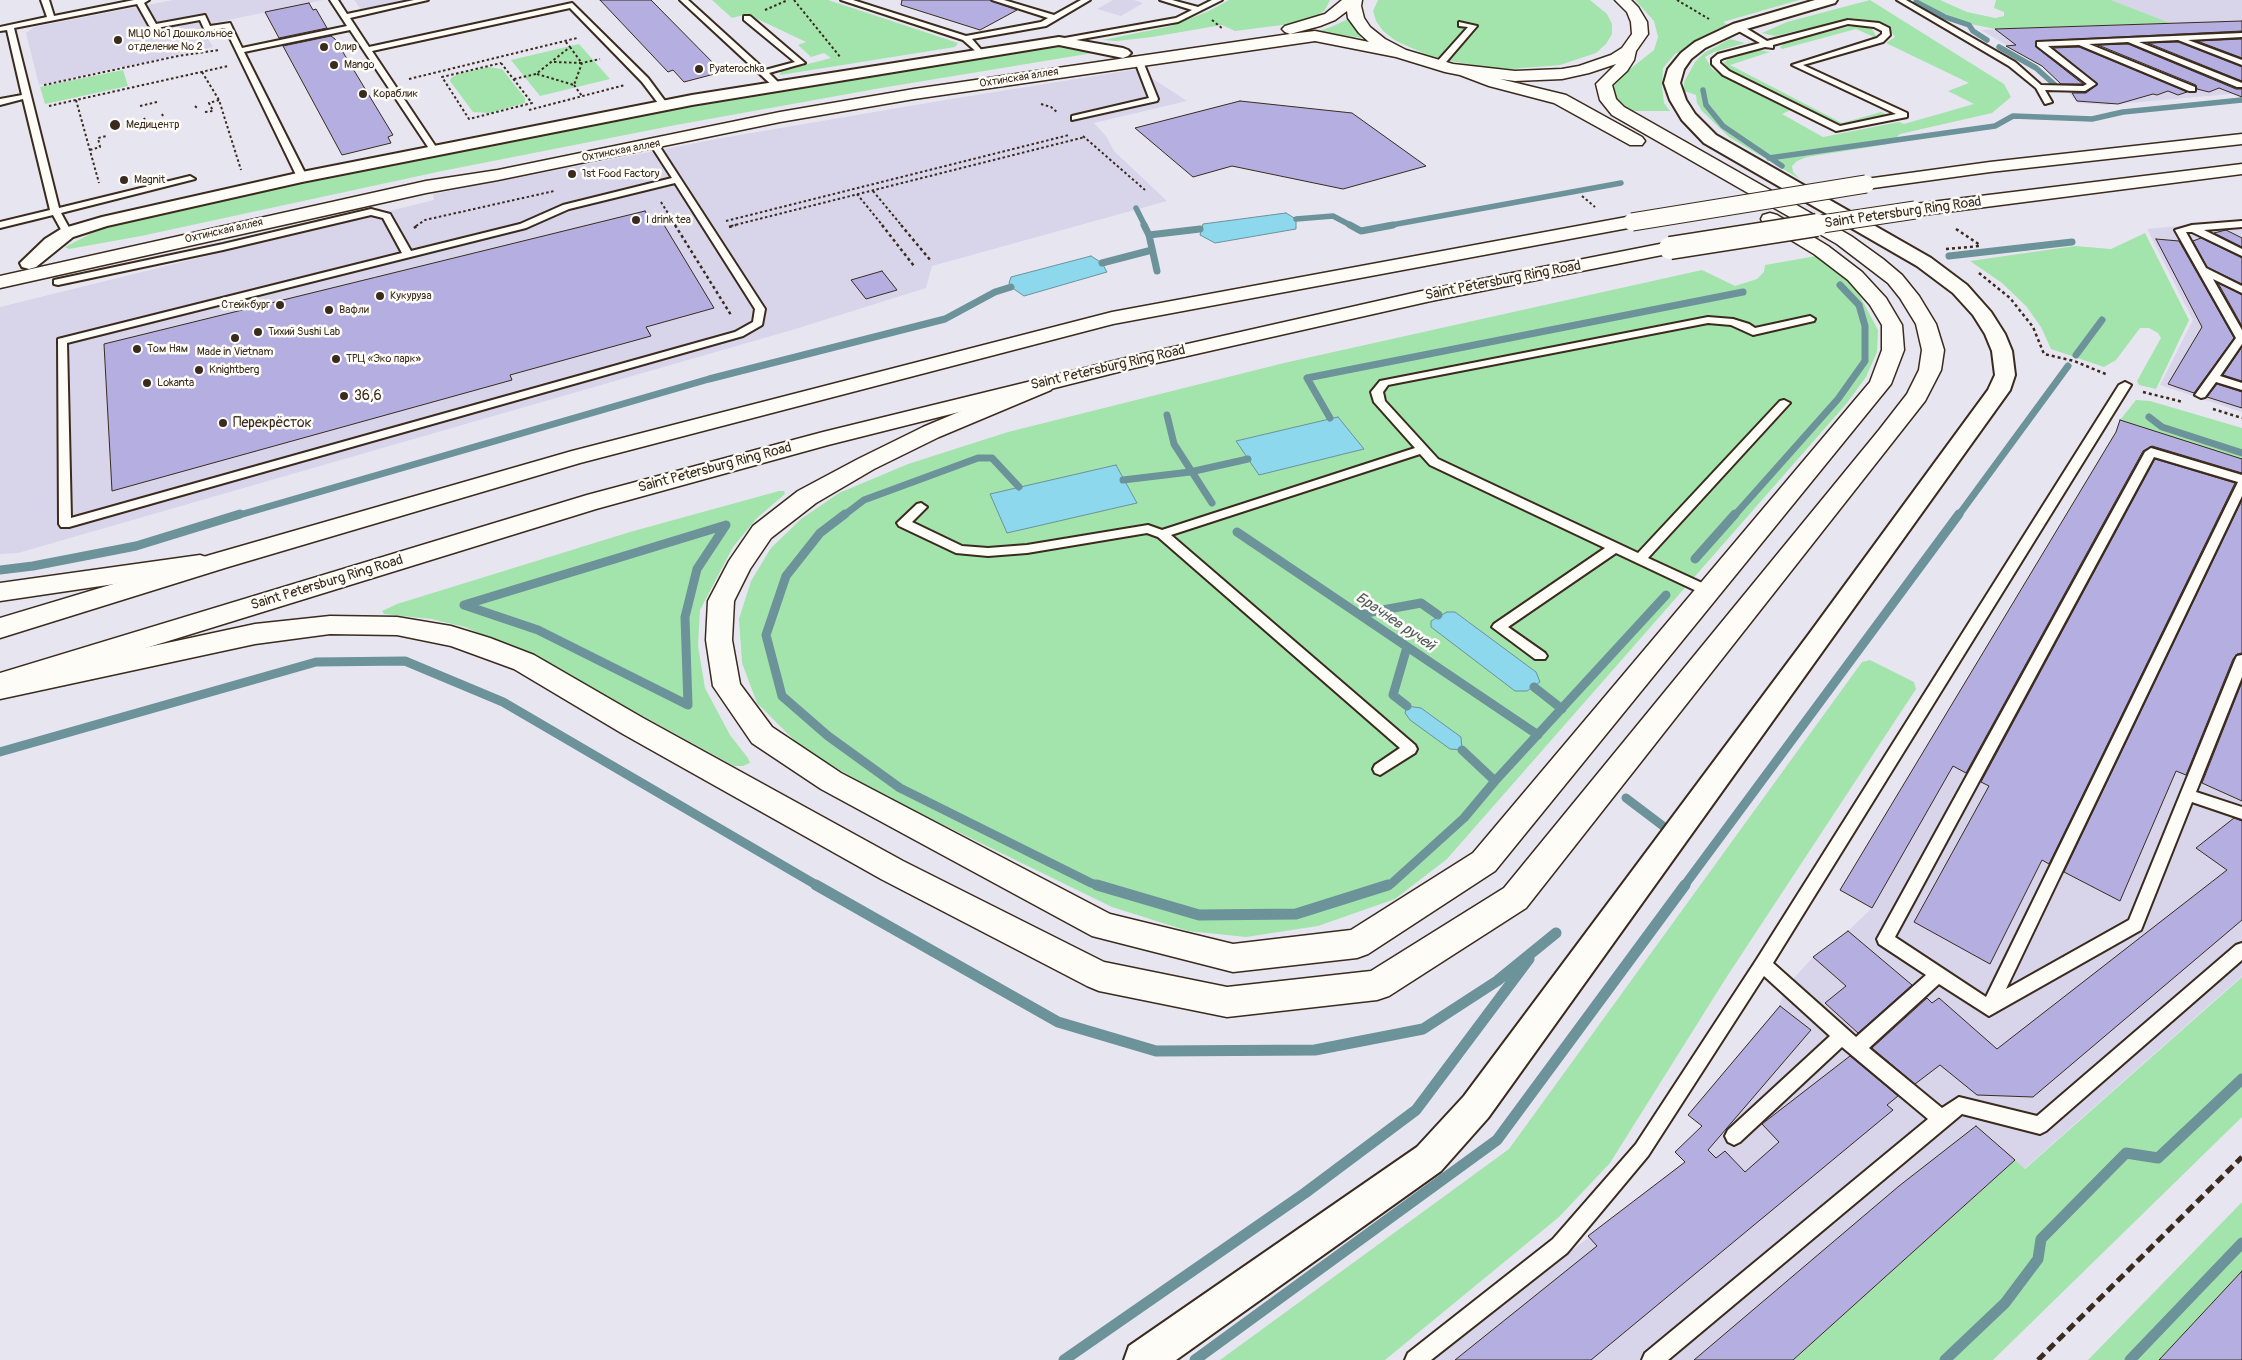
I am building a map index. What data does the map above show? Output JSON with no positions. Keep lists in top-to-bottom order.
{
  "streets": {
    "main road": ["Охтинская аллея", "Saint Petersburg Ring Road"]
  },
  "water": ["Брачнев ручей"],
  "places": [
    "МЦО №1 Дошкольное отделение № 2",
    "Олир",
    "Mango",
    "Pyaterochka",
    "Кораблик",
    "Медицентр",
    "1st Food Factory",
    "Magnit",
    "I drink tea",
    "Кукуруза",
    "Стейкбург",
    "Вафли",
    "Тихий Sushi Lab",
    "Made in Vietnam",
    "Том Ням",
    "ТРЦ «Эко парк»",
    "Knightberg",
    "Lokanta",
    "36,6",
    "Перекрёсток"
  ]
}
